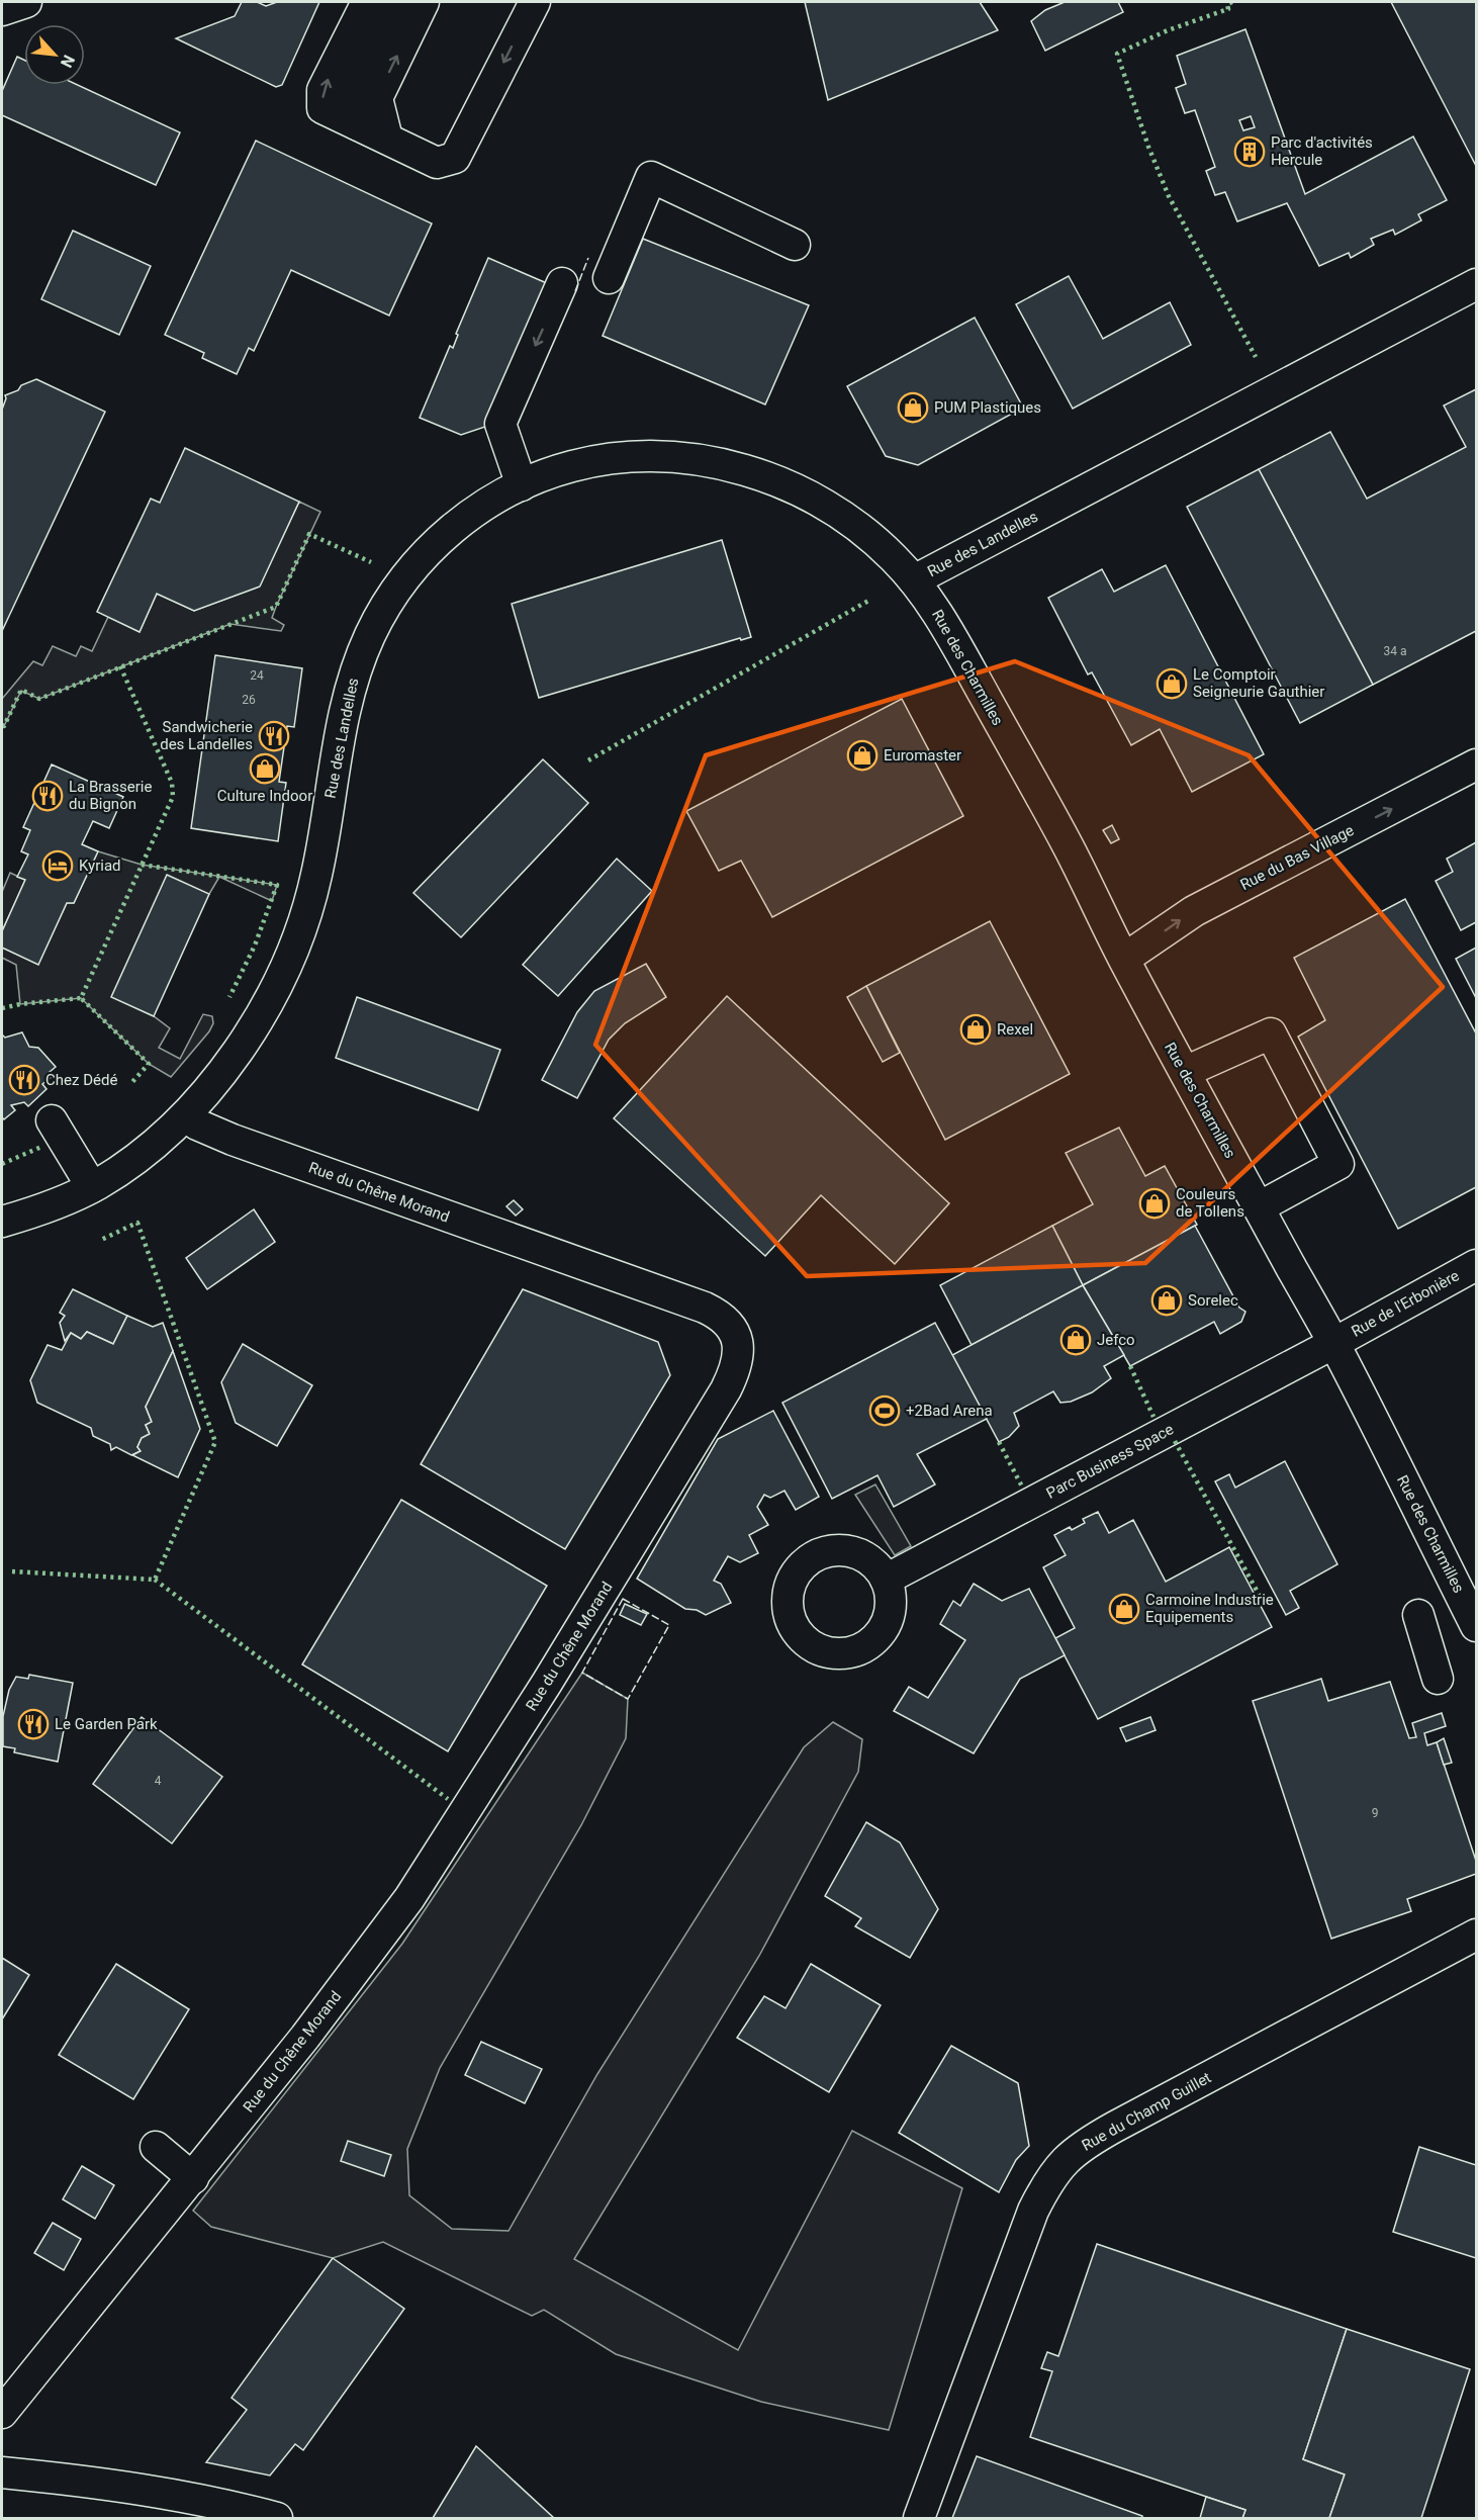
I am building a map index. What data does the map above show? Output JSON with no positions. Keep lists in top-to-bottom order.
{
  "streets": {
    "street": [
      "Rue des Landelles",
      "Rue des Charmilles",
      "Rue du Bas Village",
      "Rue du Chêne Morand",
      "Rue de l'Erbonière",
      "Parc Business Space",
      "Rue du Champ Guillet"
    ]
  },
  "crossings": [
    ["Rue des Landelles", "Rue des Charmilles"],
    ["Rue des Landelles", "Rue du Chêne Morand"],
    ["Rue des Charmilles", "Rue du Bas Village"],
    ["Rue des Charmilles", "Rue de l'Erbonière"],
    ["Rue des Charmilles", "Parc Business Space"],
    ["Rue de l'Erbonière", "Parc Business Space"]
  ],
  "one_way": ["Rue du Bas Village"],
  "places": {
    "building": ["Parc d'activités Hercule"],
    "shop": [
      "PUM Plastiques",
      "Le Comptoir Seigneurie Gauthier",
      "Euromaster",
      "Culture Indoor",
      "Rexel",
      "Couleurs de Tollens",
      "Sorelec",
      "Jefco",
      "Carmoine Industrie Equipements"
    ],
    "restaurant": [
      "Sandwicherie des Landelles",
      "La Brasserie du Bignon",
      "Chez Dédé",
      "Le Garden Park"
    ],
    "hotel": ["Kyriad"],
    "sports": ["+2Bad Arena"]
  },
  "house_numbers": [
    "34 a",
    "24",
    "26",
    "4",
    "9"
  ],
  "north": "bottom right"
}
